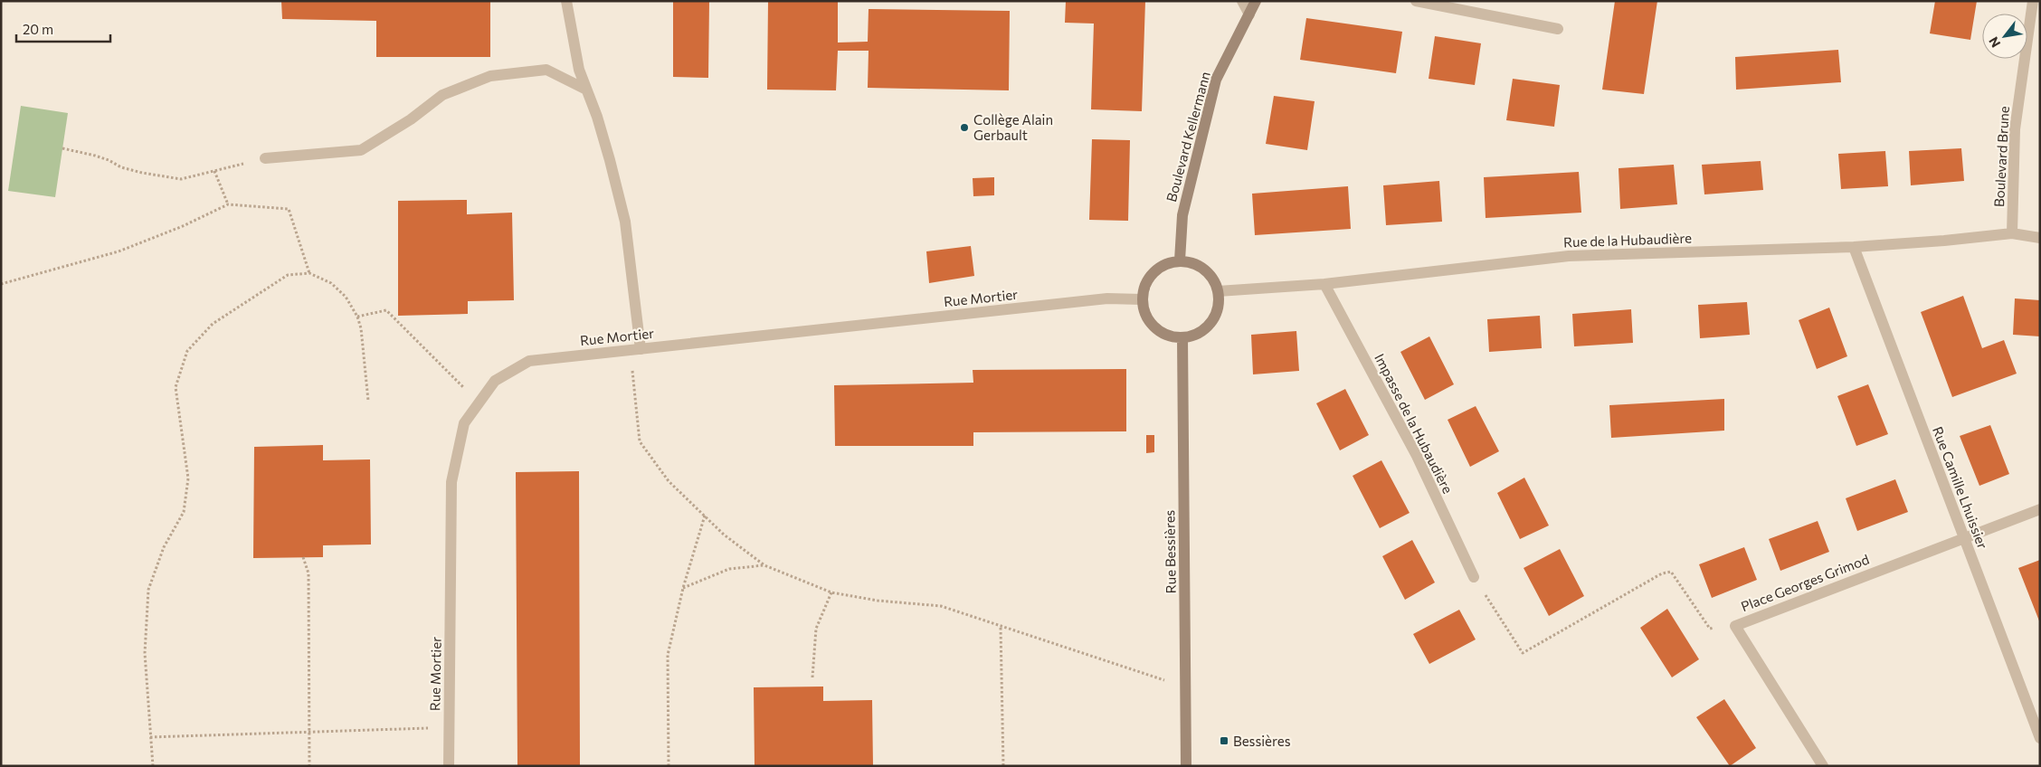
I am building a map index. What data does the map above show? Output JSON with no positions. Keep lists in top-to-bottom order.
{
  "streets": {
    "street": [
      "Boulevard Kellermann",
      "Boulevard Brune",
      "Rue de la Hubaudière",
      "Rue Mortier",
      "Impasse de la Hubaudière",
      "Rue Camille Lhuissier",
      "Rue Bessières",
      "Place Georges Grimod"
    ]
  },
  "crossings": [
    ["Boulevard Kellermann", "Rue de la Hubaudière"],
    ["Boulevard Kellermann", "Rue Mortier"],
    ["Boulevard Kellermann", "Rue Bessières"],
    ["Boulevard Brune", "Rue de la Hubaudière"],
    ["Rue de la Hubaudière", "Rue Mortier"],
    ["Rue de la Hubaudière", "Impasse de la Hubaudière"],
    ["Rue de la Hubaudière", "Rue Camille Lhuissier"],
    ["Rue de la Hubaudière", "Rue Bessières"],
    ["Rue Mortier", "Rue Bessières"],
    ["Rue Camille Lhuissier", "Place Georges Grimod"]
  ],
  "places": {
    "other": ["Collège Alain Gerbault"],
    "transit": ["Bessières"]
  },
  "scale_bar": "20 m",
  "north": "bottom left"
}
